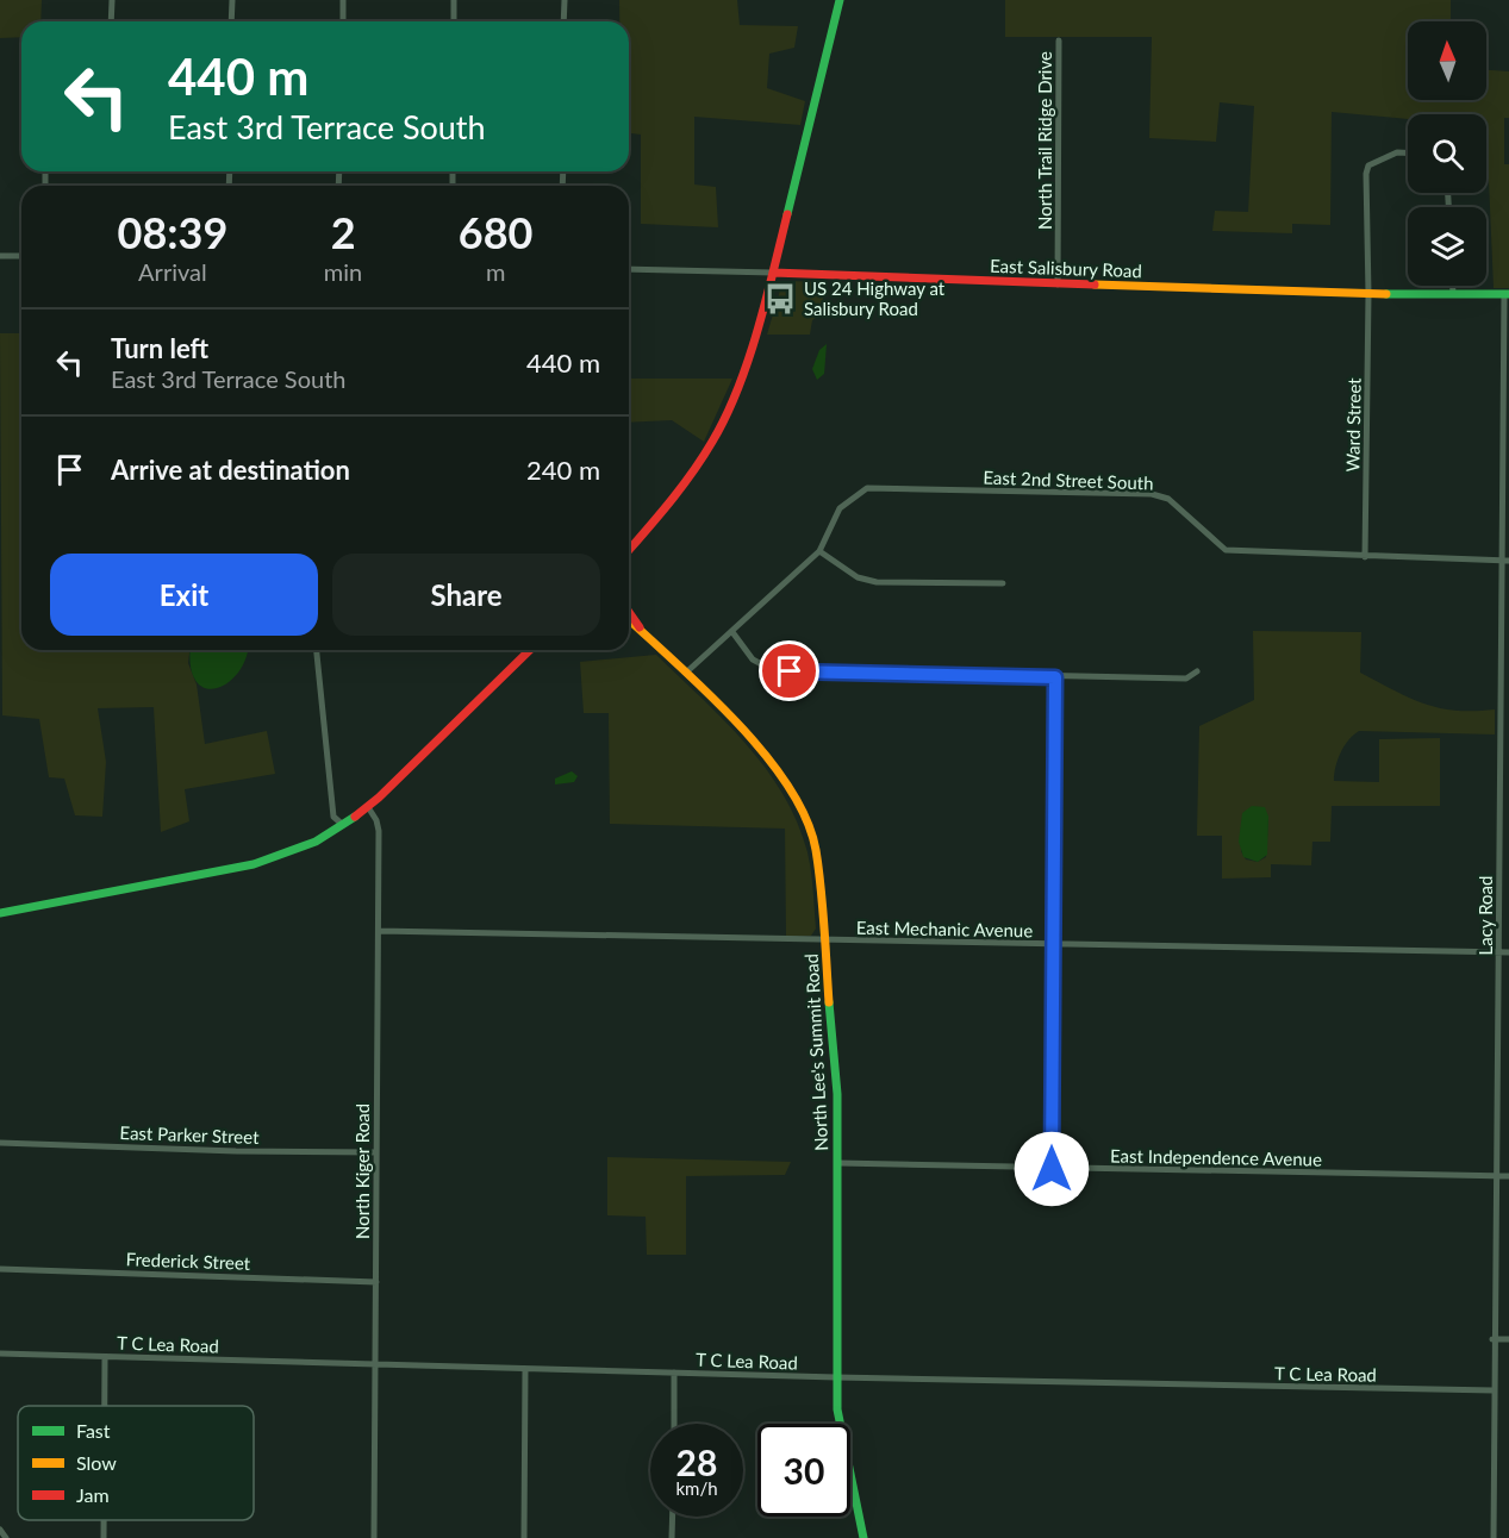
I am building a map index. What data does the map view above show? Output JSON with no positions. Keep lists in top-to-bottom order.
{
  "streets": {
    "main road": ["East Salisbury Road", "North Lee's Summit Road"],
    "street": [
      "North Trail Ridge Drive",
      "Ward Street",
      "East 2nd Street South",
      "Lacy Road",
      "East Mechanic Avenue",
      "East Parker Street",
      "East Independence Avenue",
      "North Kiger Road",
      "Frederick Street",
      "T C Lea Road"
    ]
  },
  "crossings": [
    ["North Trail Ridge Drive", "East Salisbury Road"],
    ["East Salisbury Road", "Ward Street"],
    ["East Salisbury Road", "Lacy Road"],
    ["Ward Street", "East 2nd Street South"],
    ["East 2nd Street South", "Lacy Road"],
    ["East 2nd Street South", "North Lee's Summit Road"],
    ["Lacy Road", "East Mechanic Avenue"],
    ["Lacy Road", "East Independence Avenue"],
    ["Lacy Road", "T C Lea Road"],
    ["East Mechanic Avenue", "North Lee's Summit Road"],
    ["East Mechanic Avenue", "North Kiger Road"],
    ["North Lee's Summit Road", "East Independence Avenue"],
    ["North Lee's Summit Road", "T C Lea Road"],
    ["East Parker Street", "North Kiger Road"],
    ["North Kiger Road", "Frederick Street"],
    ["North Kiger Road", "T C Lea Road"]
  ],
  "places": {
    "bus stop": ["US 24 Highway at Salisbury Road"]
  },
  "legend": ["Fast", "Slow", "Jam"],
  "north": "top",
  "page": {
    "turn": ["440 m", "East 3rd Terrace South"],
    "eta": [
      "08:39",
      "Arrival",
      "2",
      "min",
      "680",
      "m"
    ],
    "list": [
      {
        "name": "Turn left",
        "note": "East 3rd Terrace South",
        "value": "440 m"
      },
      {
        "name": "Arrive at destination",
        "value": "240 m"
      }
    ],
    "buttons": ["Exit", "Share"],
    "speed": "28 km/h",
    "limit": "30"
  }
}
